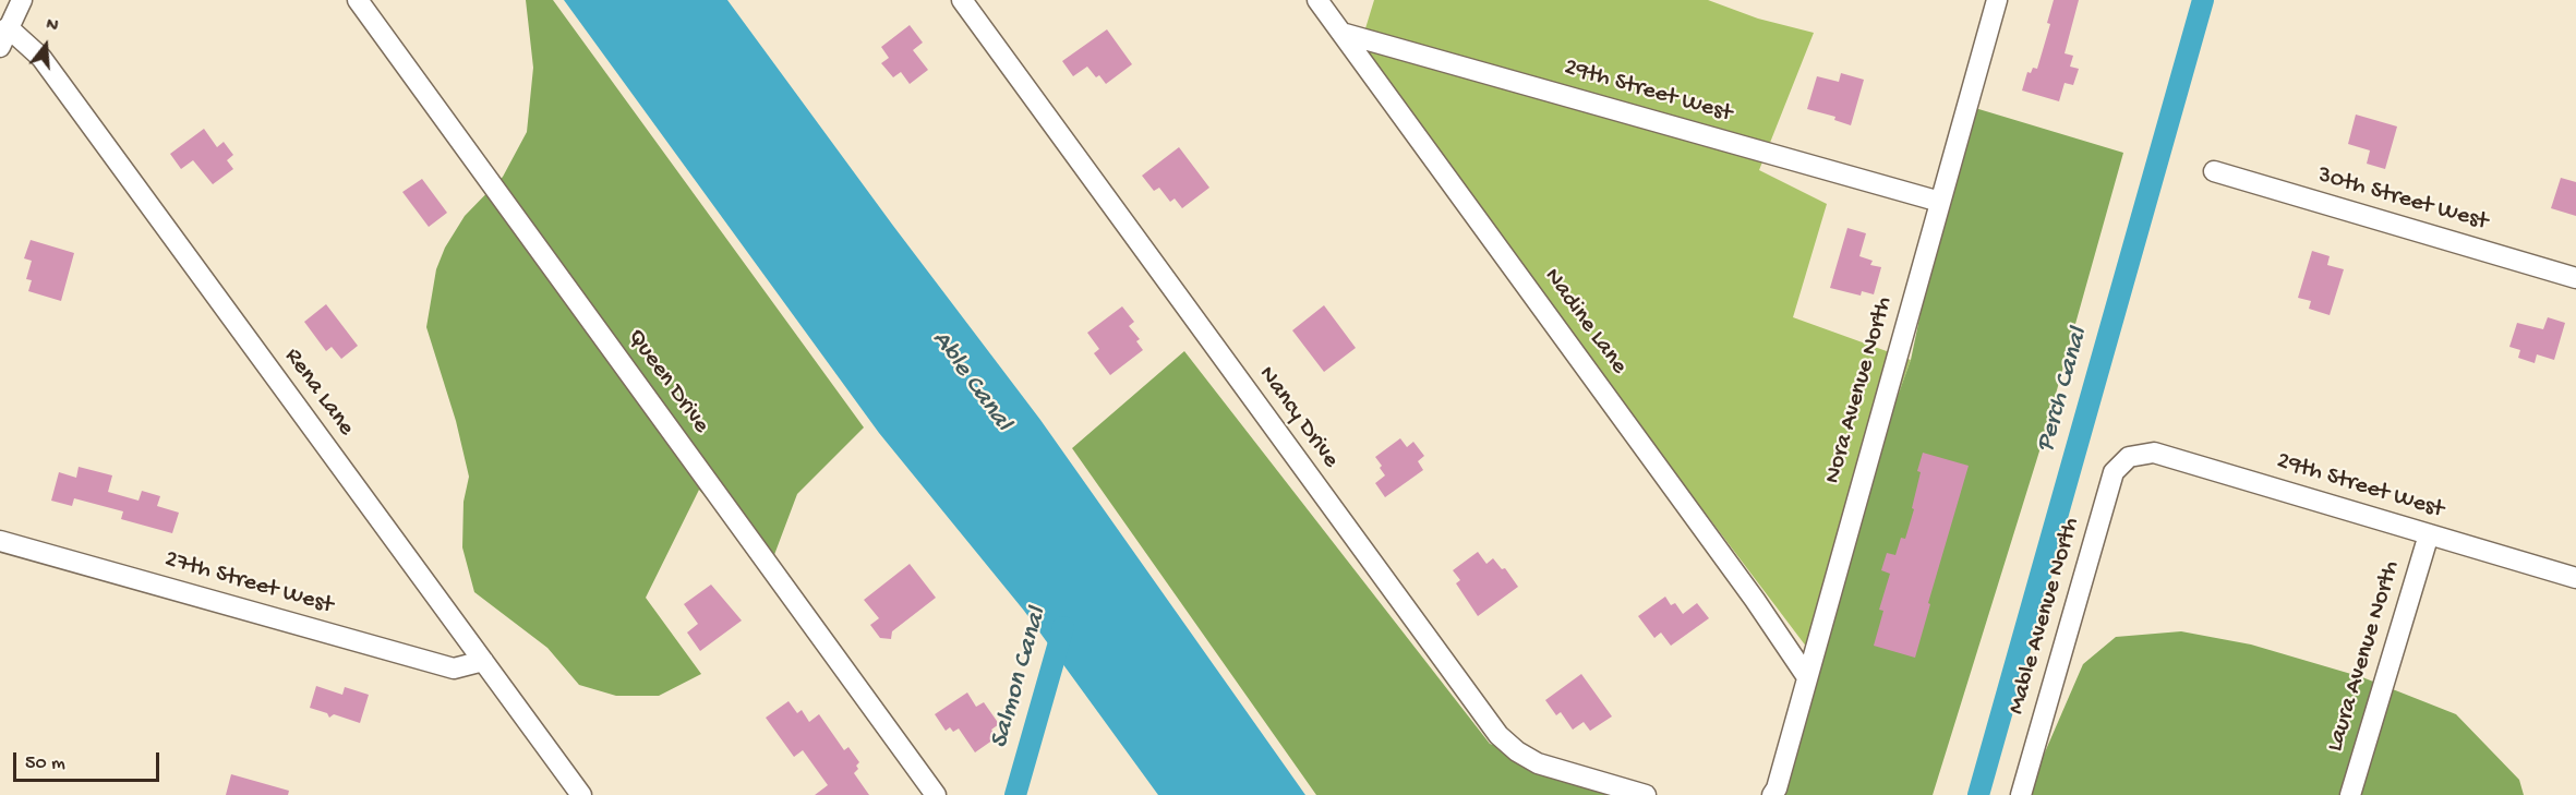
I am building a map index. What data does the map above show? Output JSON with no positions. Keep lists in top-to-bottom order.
{
  "streets": {
    "street": [
      "29th Street West",
      "30th Street West",
      "Nadine Lane",
      "Queen Drive",
      "Nora Avenue North",
      "Rena Lane",
      "Nancy Drive",
      "27th Street West",
      "Mable Avenue North",
      "Laura Avenue North"
    ]
  },
  "crossings": [
    ["29th Street West", "Nadine Lane"],
    ["29th Street West", "Nora Avenue North"],
    ["29th Street West", "Mable Avenue North"],
    ["29th Street West", "Laura Avenue North"],
    ["Nadine Lane", "Nora Avenue North"],
    ["Rena Lane", "27th Street West"]
  ],
  "water": ["Able Canal", "Perch Canal", "Salmon Canal"],
  "scale_bar": "50 m",
  "north": "top"
}
